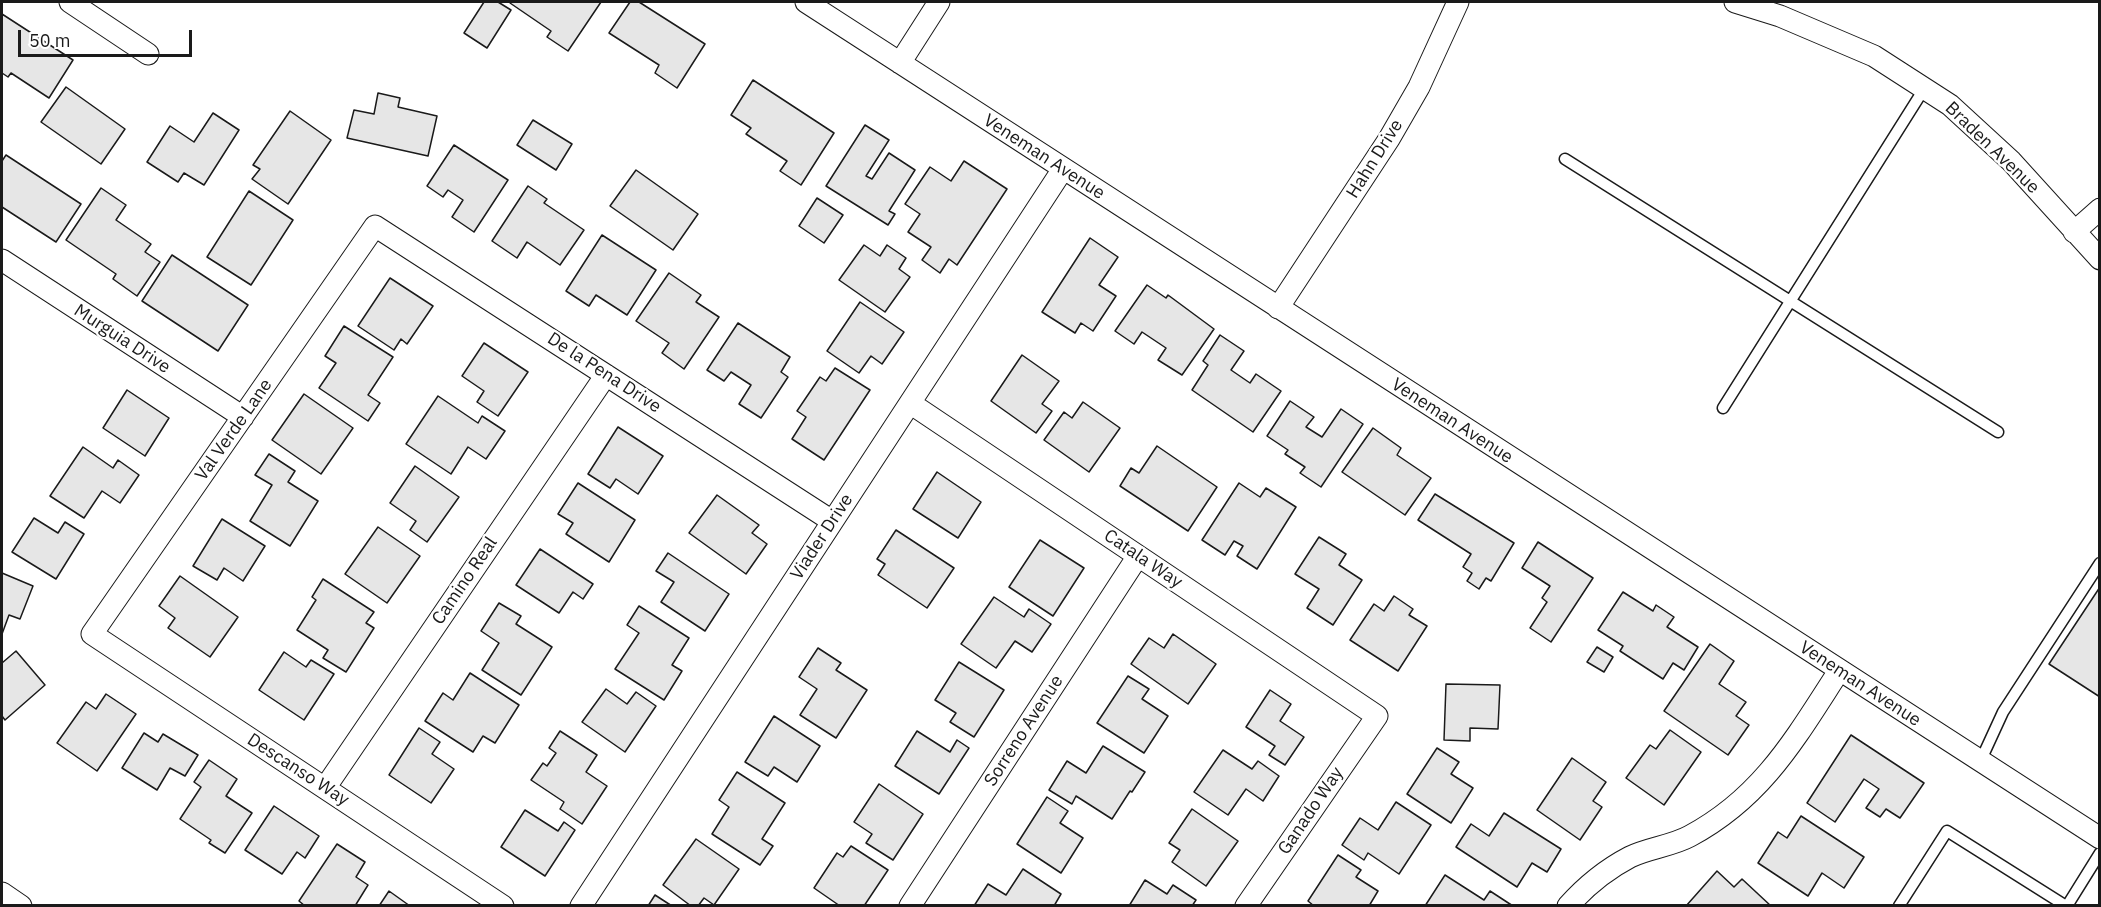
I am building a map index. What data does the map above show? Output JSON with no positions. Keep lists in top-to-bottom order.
{
  "streets": {
    "street": [
      "Braden Avenue",
      "Veneman Avenue",
      "Hahn Drive",
      "Murguia Drive",
      "De la Pena Drive",
      "Val Verde Lane",
      "Viader Drive",
      "Catala Way",
      "Camino Real",
      "Sorreno Avenue",
      "Descanso Way",
      "Ganado Way"
    ]
  },
  "crossings": [
    ["Veneman Avenue", "Hahn Drive"],
    ["Veneman Avenue", "Viader Drive"],
    ["Murguia Drive", "Val Verde Lane"],
    ["De la Pena Drive", "Val Verde Lane"],
    ["De la Pena Drive", "Viader Drive"],
    ["De la Pena Drive", "Camino Real"],
    ["Val Verde Lane", "Descanso Way"],
    ["Viader Drive", "Catala Way"],
    ["Catala Way", "Sorreno Avenue"],
    ["Catala Way", "Ganado Way"],
    ["Camino Real", "Descanso Way"]
  ],
  "scale_bar": "50 m"
}
